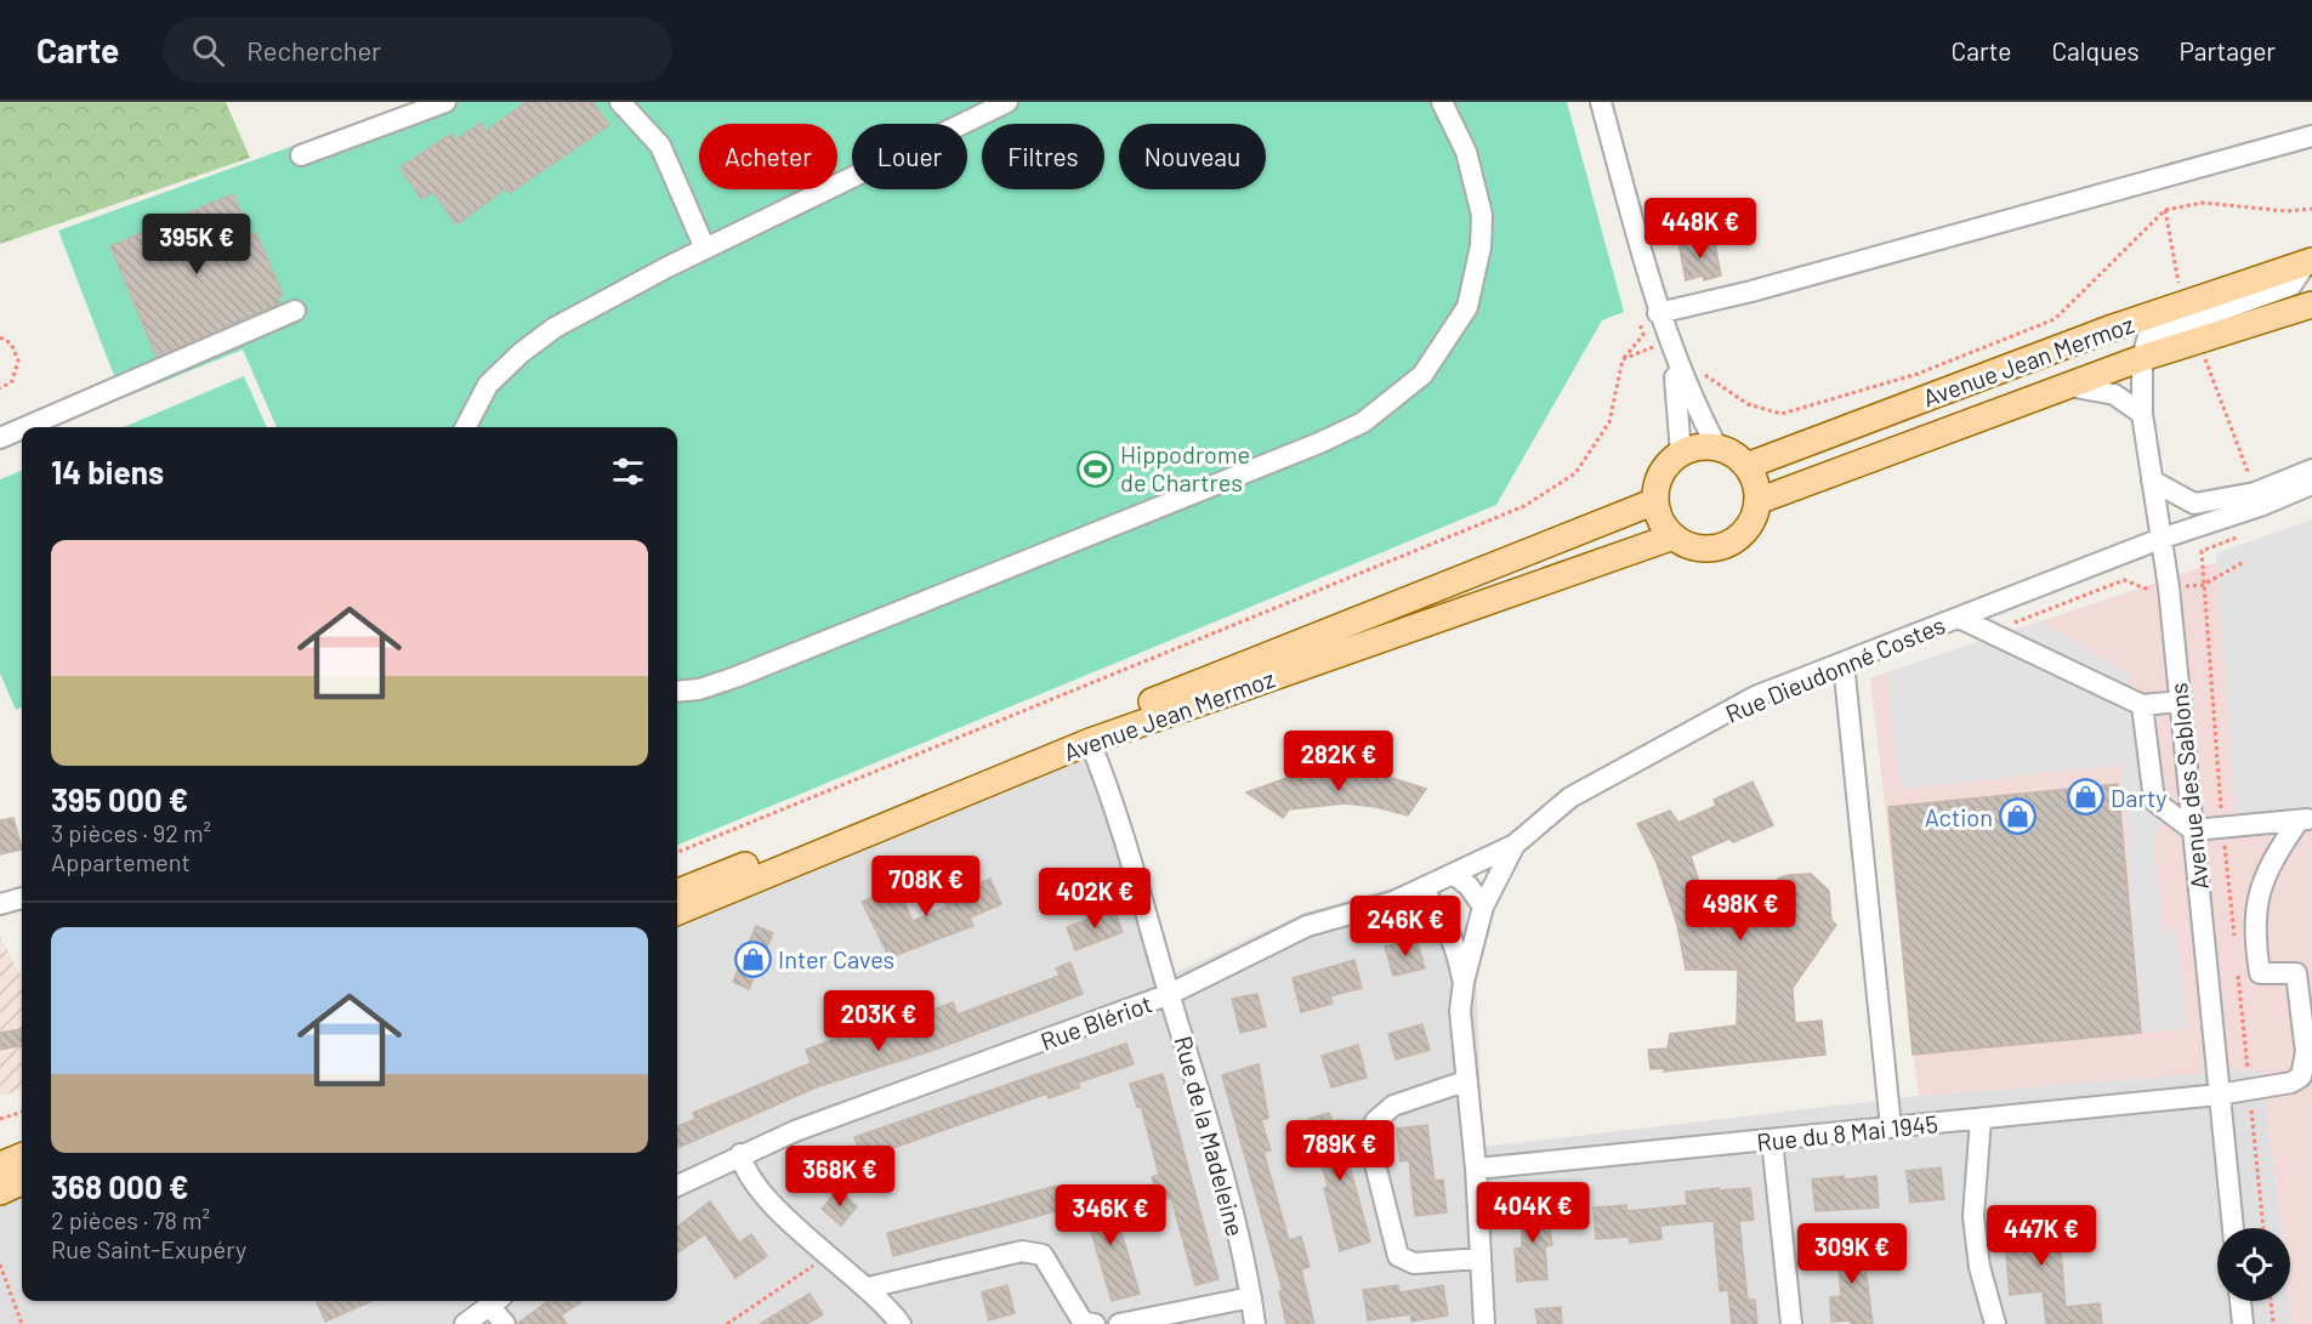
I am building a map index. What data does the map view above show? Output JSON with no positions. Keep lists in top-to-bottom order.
{
  "streets": {
    "main road": ["Avenue Jean Mermoz"],
    "street": [
      "Rue Dieudonné Costes",
      "Avenue des Sablons",
      "Rue Blériot",
      "Rue du 8 Mai 1945",
      "Rue de la Madeleine"
    ]
  },
  "crossings": [
    ["Avenue Jean Mermoz", "Avenue des Sablons"],
    ["Avenue Jean Mermoz", "Rue de la Madeleine"],
    ["Rue Dieudonné Costes", "Avenue des Sablons"],
    ["Rue Dieudonné Costes", "Rue Blériot"],
    ["Rue Dieudonné Costes", "Rue du 8 Mai 1945"],
    ["Avenue des Sablons", "Rue du 8 Mai 1945"],
    ["Rue Blériot", "Rue de la Madeleine"]
  ],
  "places": {
    "sports": ["Hippodrome de Chartres"],
    "shop": ["Darty", "Action", "Inter Caves"]
  },
  "page": {
    "header": "Carte",
    "search": "Rechercher",
    "nav": ["Carte", "Calques", "Partager"],
    "chip": [
      "Acheter",
      "Louer",
      "Filtres",
      "Nouveau"
    ],
    "price": [
      "448K €",
      "395K €",
      "282K €",
      "708K €",
      "402K €",
      "498K €",
      "246K €",
      "203K €",
      "789K €",
      "368K €",
      "404K €",
      "346K €",
      "447K €",
      "309K €"
    ],
    "heading": "14 biens",
    "list": [
      {
        "name": "395 000 €",
        "note": "3 pièces · 92 m² · Appartement"
      },
      {
        "name": "368 000 €",
        "note": "2 pièces · 78 m² · Rue Saint-Exupéry"
      }
    ]
  }
}
